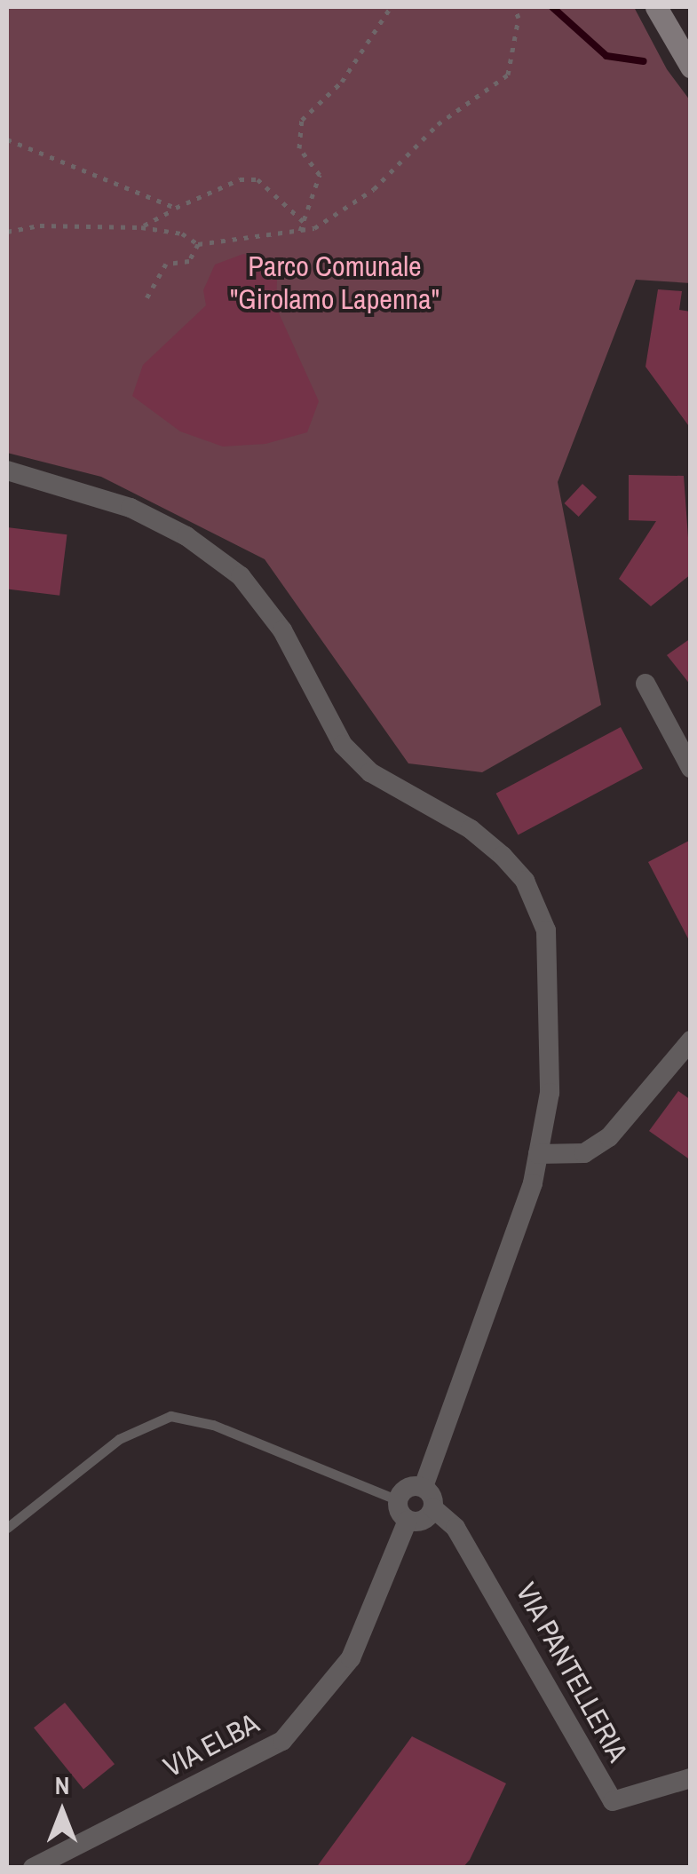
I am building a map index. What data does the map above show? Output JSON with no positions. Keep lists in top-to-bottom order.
{
  "streets": {
    "street": ["VIA PANTELLERIA", "VIA ELBA"]
  },
  "crossings": [
    ["VIA PANTELLERIA", "VIA ELBA"]
  ],
  "parks": ["Parco Comunale \"Girolamo Lapenna\""],
  "north": "top"
}
